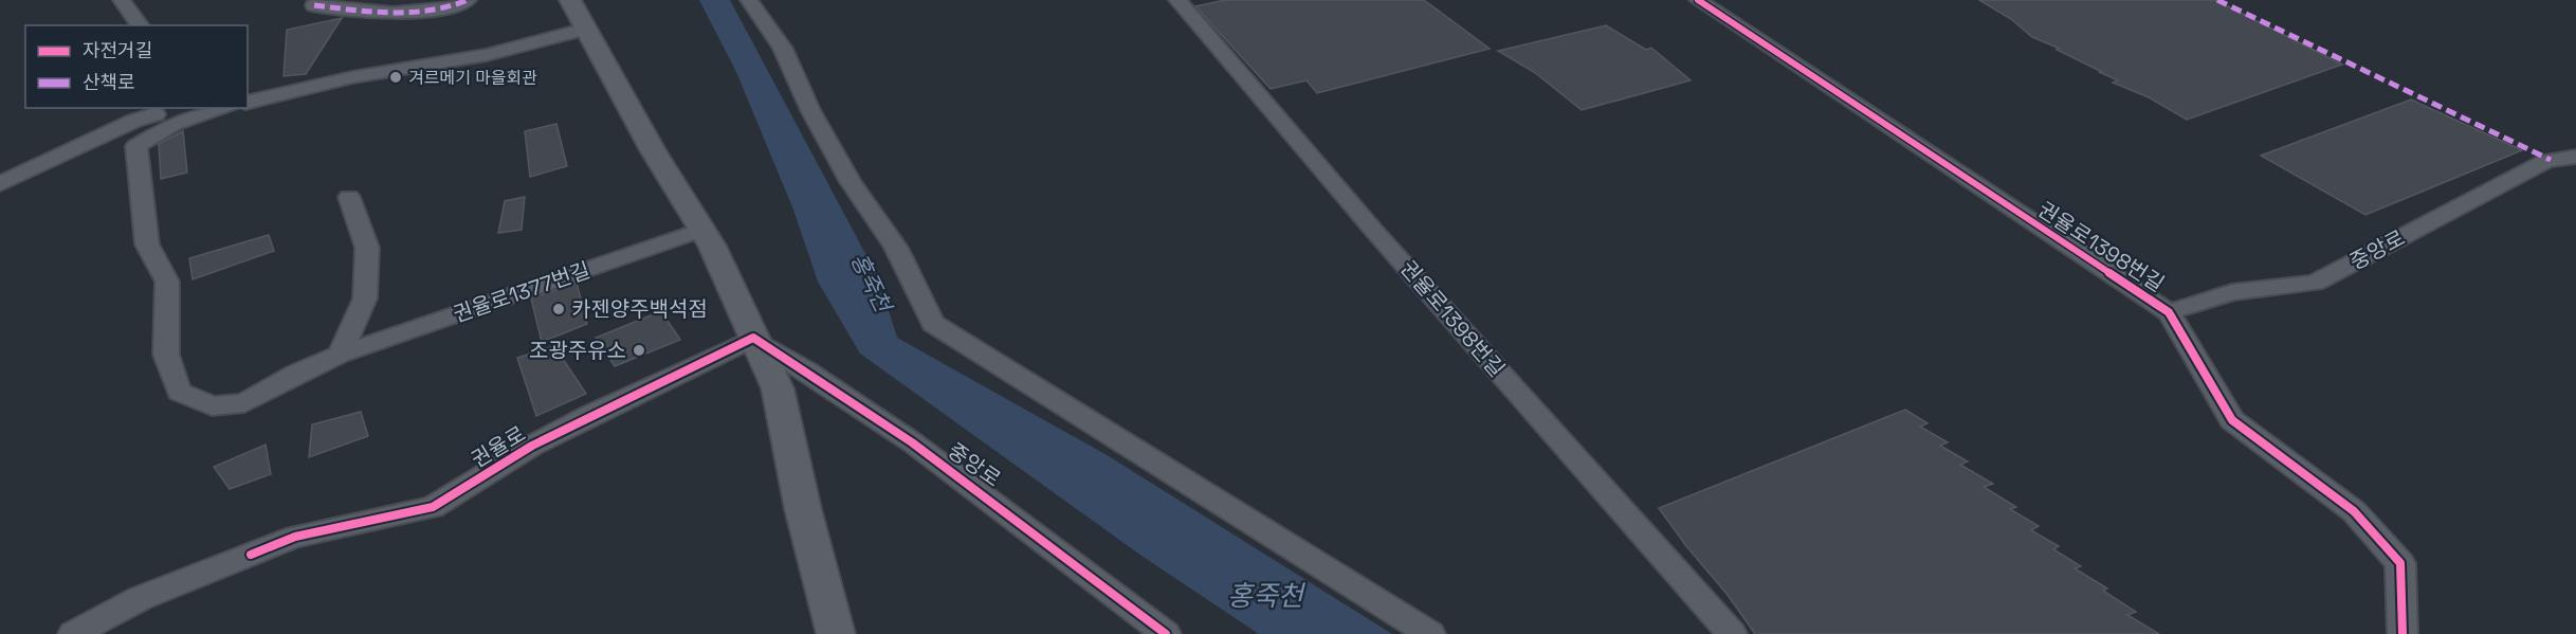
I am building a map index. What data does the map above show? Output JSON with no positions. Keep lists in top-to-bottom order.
{
  "streets": {
    "street": [
      "권율로1398번길",
      "중앙로",
      "권율로1377번길",
      "권율로"
    ]
  },
  "crossings": [
    ["권율로1398번길", "중앙로"],
    ["중앙로", "권율로"]
  ],
  "water": ["홍죽천"],
  "places": ["겨르메기 마을회관", "카젠양주백석점", "조광주유소"],
  "legend": ["자전거길", "산책로"]
}
